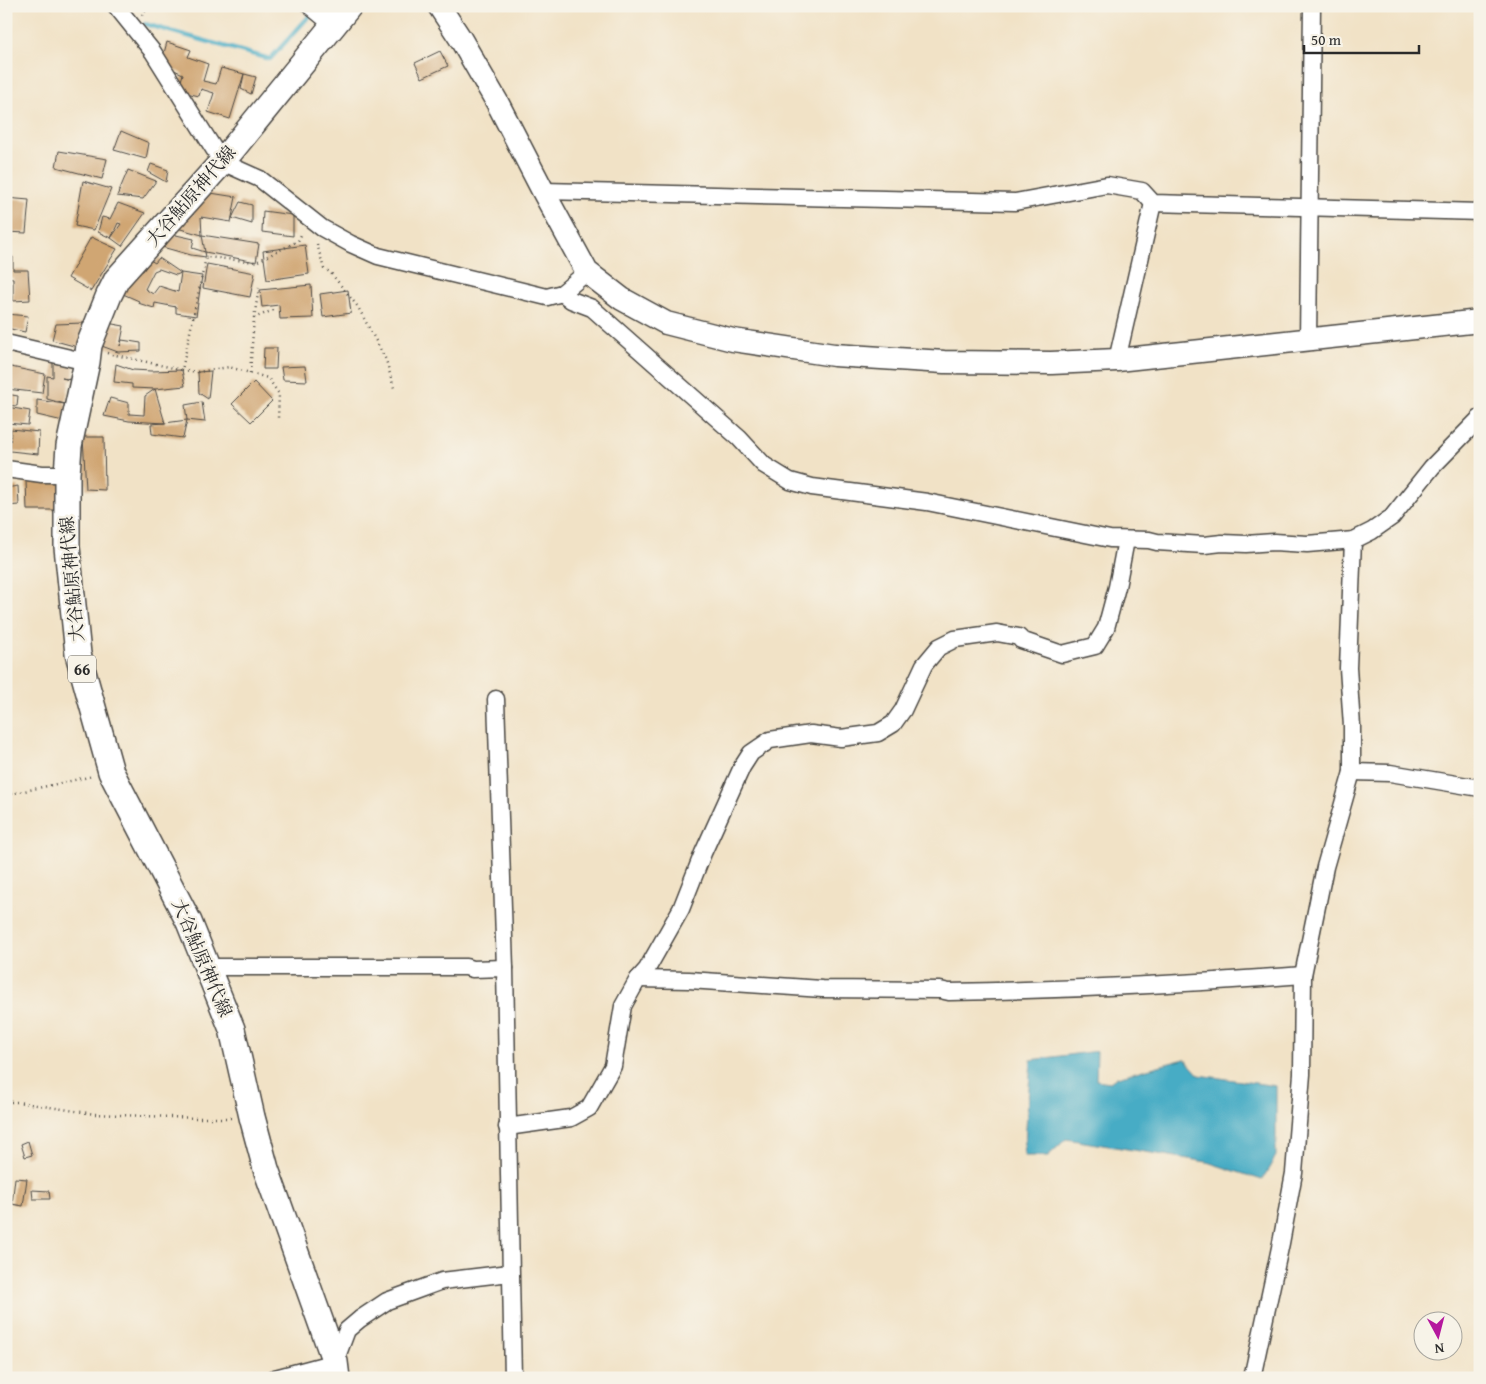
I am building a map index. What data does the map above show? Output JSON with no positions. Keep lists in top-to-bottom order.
{
  "streets": {
    "main road": ["大谷鮎原神代線", "66"]
  },
  "scale_bar": "50 m",
  "north": "bottom"
}
